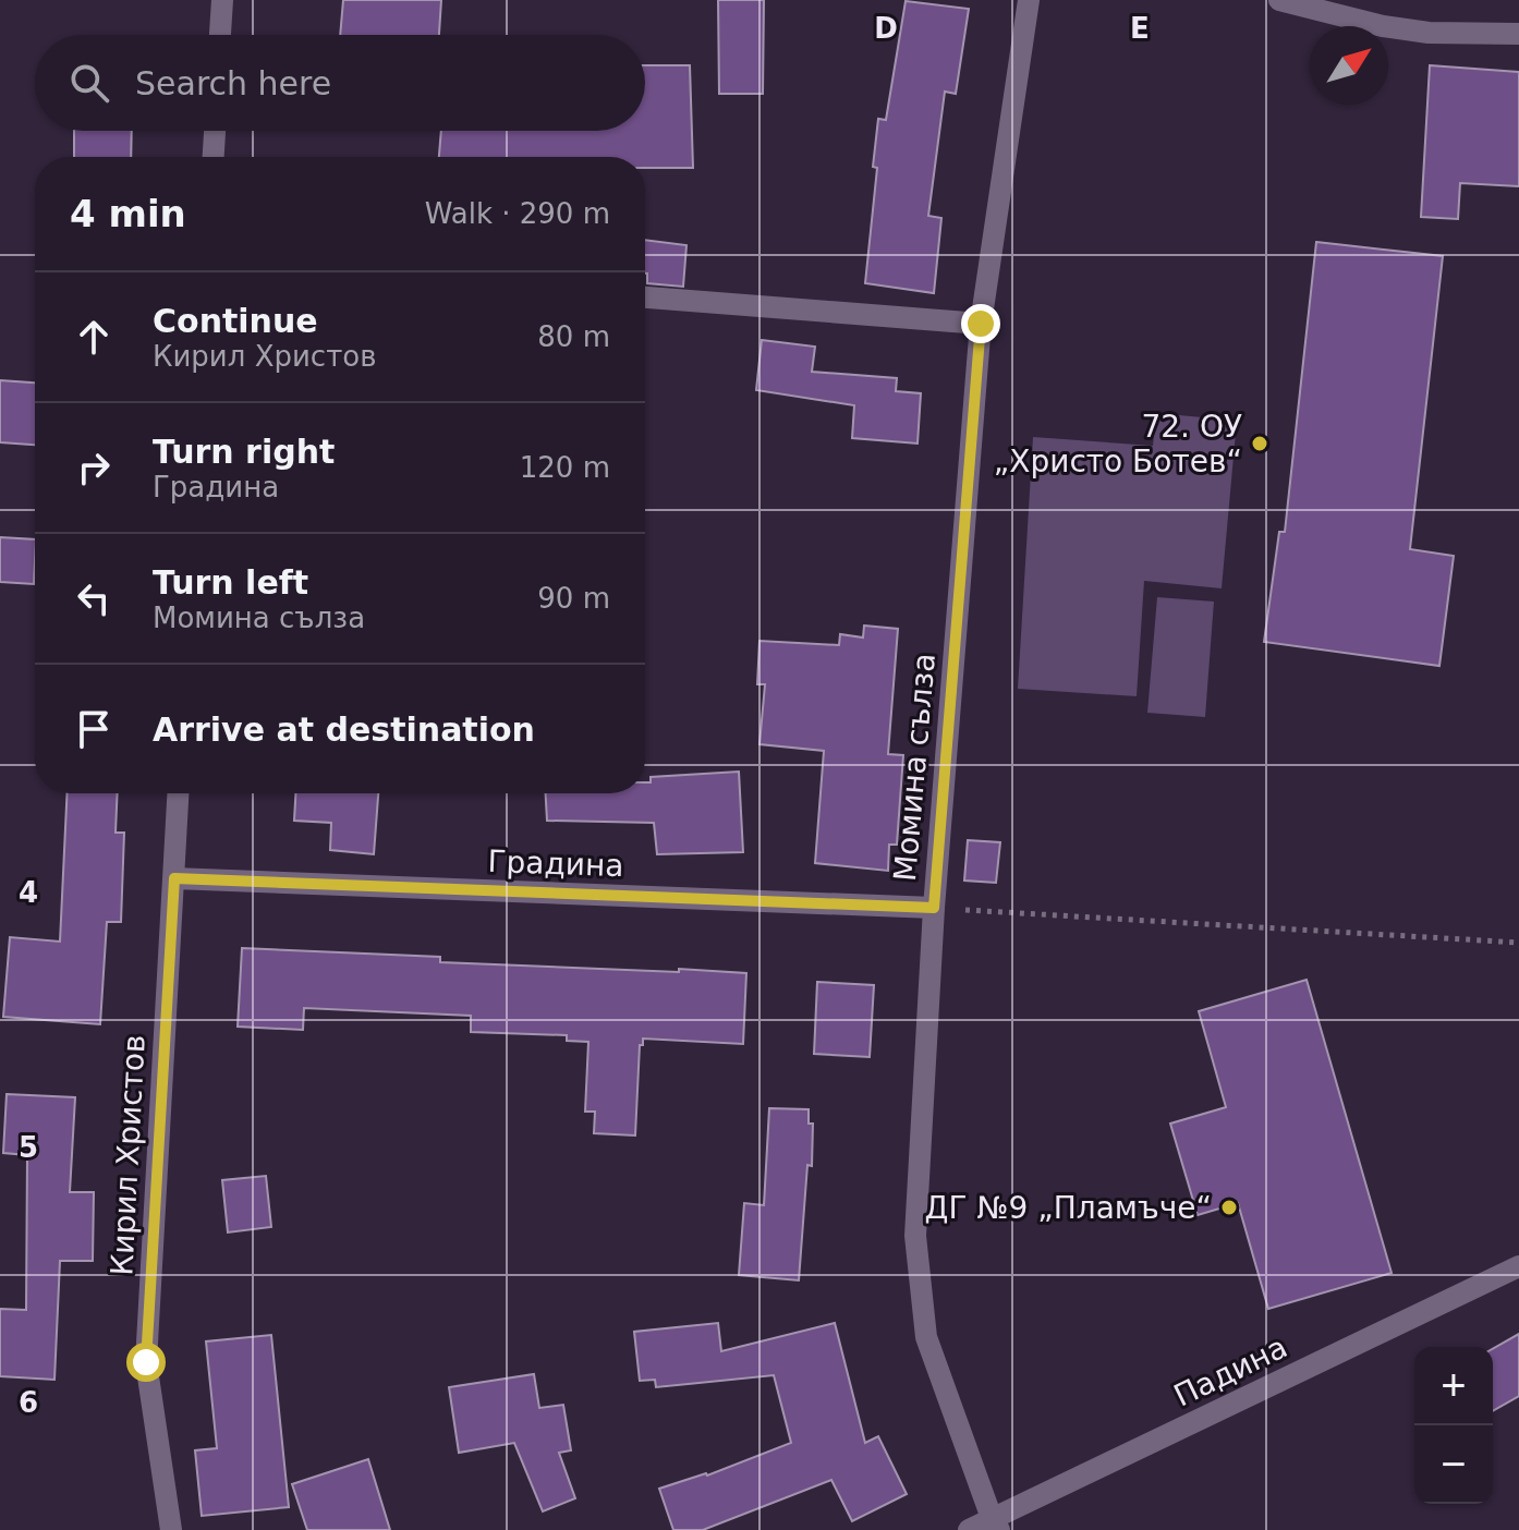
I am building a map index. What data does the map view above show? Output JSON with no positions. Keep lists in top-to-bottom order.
{
  "streets": {
    "street": [
      "Момина сълза",
      "Градина",
      "Кирил Христов",
      "Падина"
    ]
  },
  "crossings": [
    ["Момина сълза", "Градина"],
    ["Момина сълза", "Падина"],
    ["Градина", "Кирил Христов"]
  ],
  "places": ["72. ОУ „Христо Ботев“", "ДГ №9 „Пламъче“"],
  "north": "top right",
  "page": {
    "search": "Search here",
    "heading": ["4 min", "Walk · 290 m"],
    "list": [
      ["Continue", "Кирил Христов", "80 m"],
      ["Turn right", "Градина", "120 m"],
      ["Turn left", "Момина сълза", "90 m"],
      "Arrive at destination"
    ],
    "map_buttons": ["+", "−"]
  },
  "grid": {
    "columns": ["D", "E"],
    "rows": ["4", "5", "6"]
  }
}
